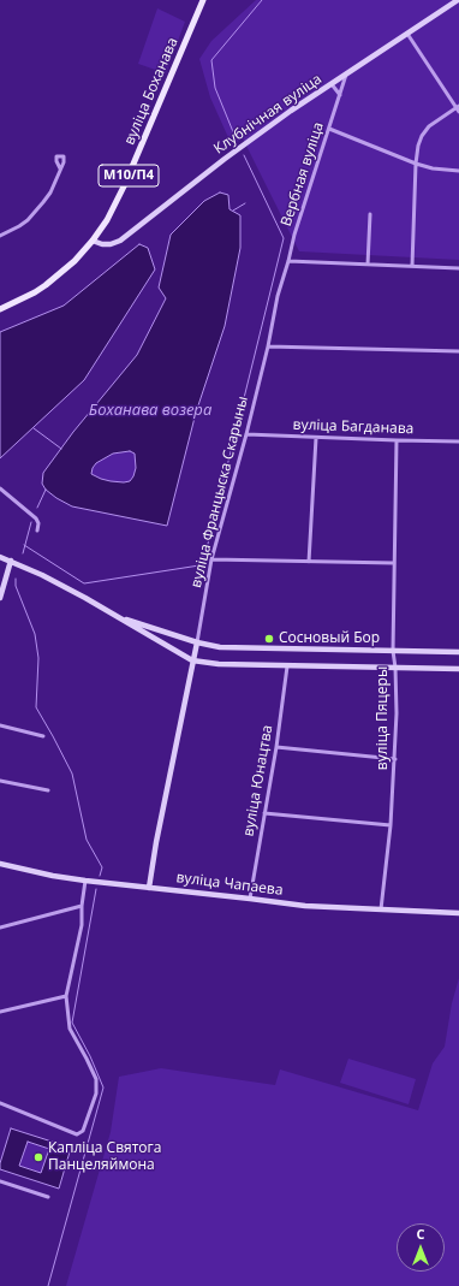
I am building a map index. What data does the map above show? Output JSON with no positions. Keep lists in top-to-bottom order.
{
  "streets": {
    "main road": ["вуліца Боханава", "М10/П4"],
    "street": [
      "Клубнічная вуліца",
      "Вербная вуліца",
      "вуліца Багданава",
      "вуліца Францыска Скарыны",
      "вуліца Пяцеры",
      "вуліца Юнацтва",
      "вуліца Чапаева"
    ]
  },
  "crossings": [
    ["вуліца Боханава", "Клубнічная вуліца"],
    ["Клубнічная вуліца", "Вербная вуліца"],
    ["Вербная вуліца", "вуліца Францыска Скарыны"],
    ["вуліца Багданава", "вуліца Францыска Скарыны"],
    ["вуліца Багданава", "вуліца Пяцеры"],
    ["вуліца Францыска Скарыны", "вуліца Чапаева"],
    ["вуліца Пяцеры", "вуліца Чапаева"],
    ["вуліца Юнацтва", "вуліца Чапаева"]
  ],
  "water": ["Боханава возера"],
  "places": ["Сосновый Бор", "Капліца Святога Панцеляймона"],
  "north": "top"
}
